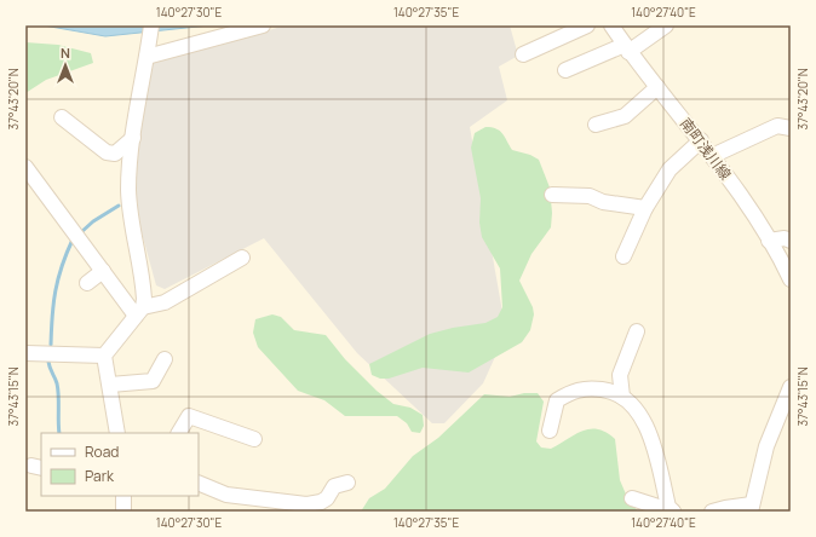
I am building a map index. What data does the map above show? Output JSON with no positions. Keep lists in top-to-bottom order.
{
  "streets": {
    "street": ["南町浅川線"]
  },
  "legend": ["Road", "Park"],
  "north": "top",
  "coordinates": [
    "140°27'30\"E",
    "140°27'35\"E",
    "140°27'40\"E",
    "37°43'20\"N",
    "37°43'15\"N"
  ]
}
